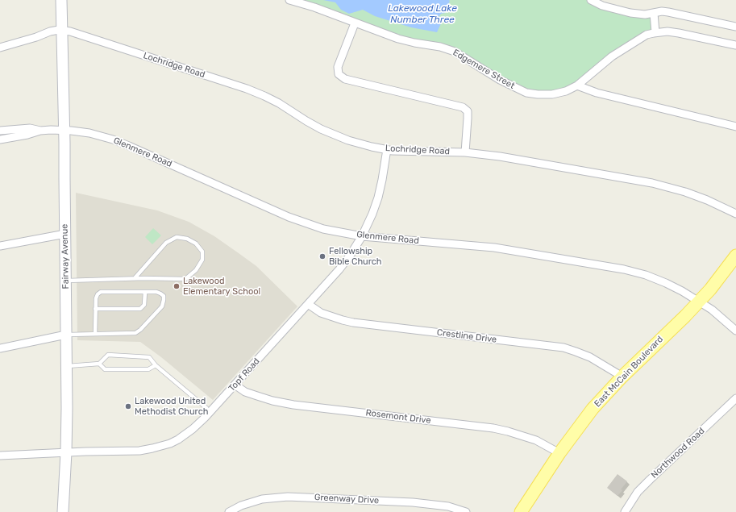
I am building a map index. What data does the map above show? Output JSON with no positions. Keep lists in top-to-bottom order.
{
  "streets": {
    "main road": ["East McCain Boulevard"],
    "street": [
      "Lochridge Road",
      "Edgemere Street",
      "Glenmere Road",
      "Fairway Avenue",
      "Crestline Drive",
      "Topf Road",
      "Rosemont Drive",
      "Northwood Road",
      "Greenway Drive"
    ]
  },
  "crossings": [
    ["Lochridge Road", "Fairway Avenue"],
    ["Lochridge Road", "Topf Road"],
    ["Glenmere Road", "Fairway Avenue"],
    ["Glenmere Road", "East McCain Boulevard"],
    ["Glenmere Road", "Topf Road"],
    ["Fairway Avenue", "Topf Road"],
    ["Crestline Drive", "East McCain Boulevard"],
    ["Crestline Drive", "Topf Road"],
    ["East McCain Boulevard", "Rosemont Drive"],
    ["Topf Road", "Rosemont Drive"]
  ],
  "water": ["Lakewood Lake Number Three"],
  "places": ["Fellowship Bible Church", "Lakewood Elementary School", "Lakewood United Methodist Church"]
}
